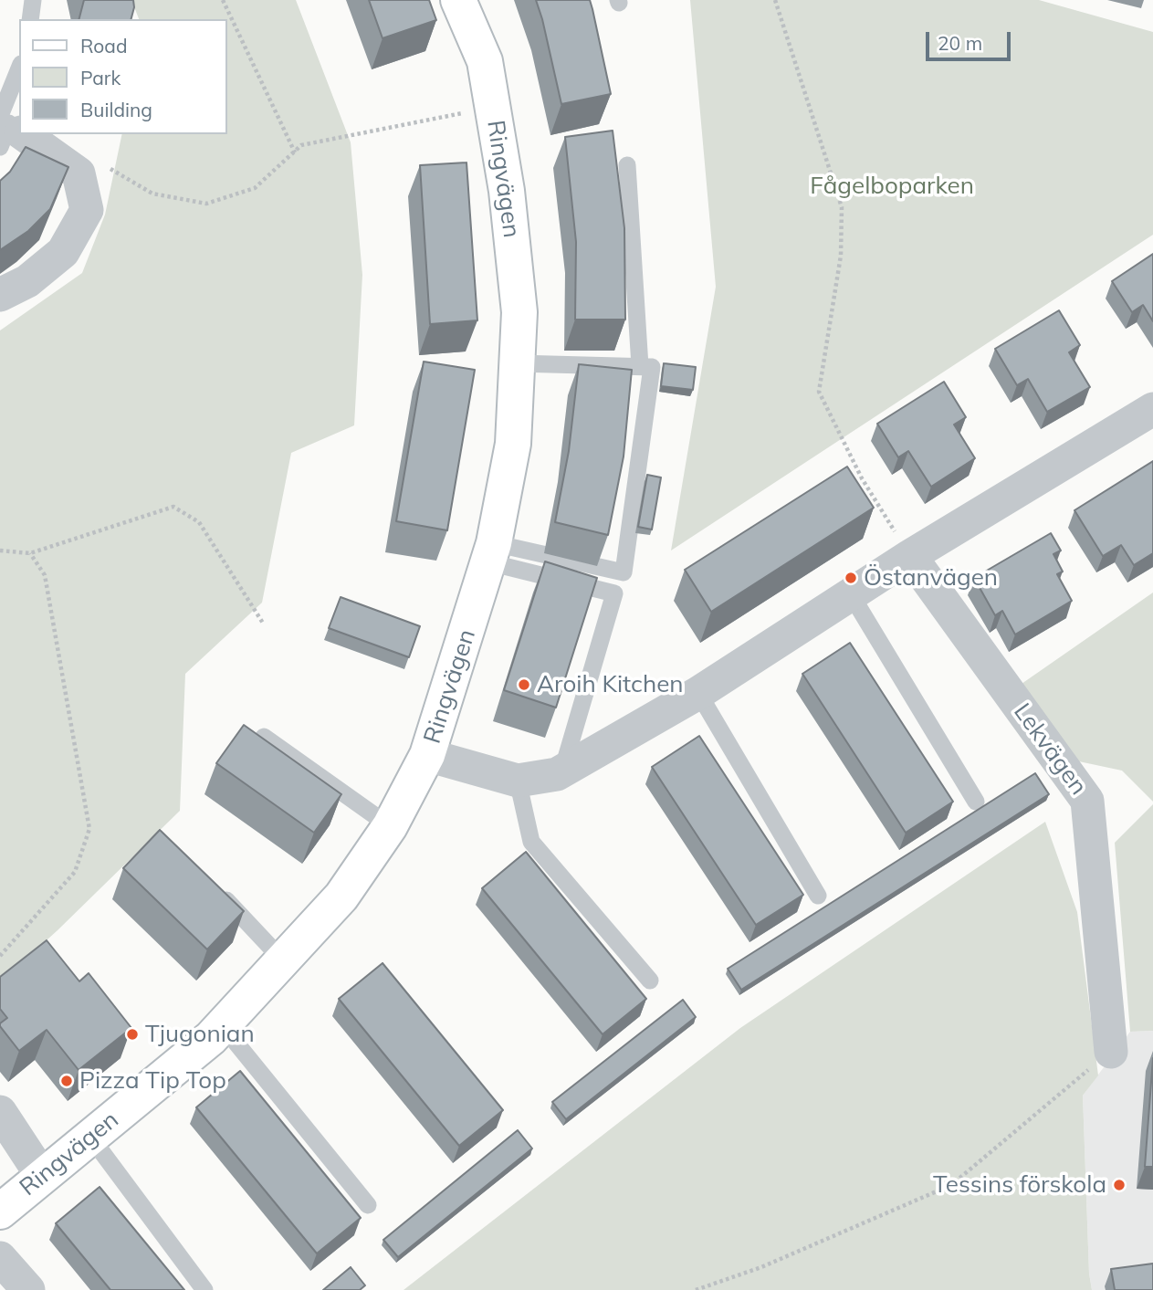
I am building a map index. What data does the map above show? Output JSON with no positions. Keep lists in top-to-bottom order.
{
  "streets": {
    "street": ["Ringvägen", "Lekvägen"]
  },
  "parks": ["Fågelboparken"],
  "places": [
    "Östanvägen",
    "Aroih Kitchen",
    "Tjugonian",
    "Pizza Tip Top",
    "Tessins förskola"
  ],
  "legend": ["Road", "Park", "Building"],
  "scale_bar": "20 m"
}
